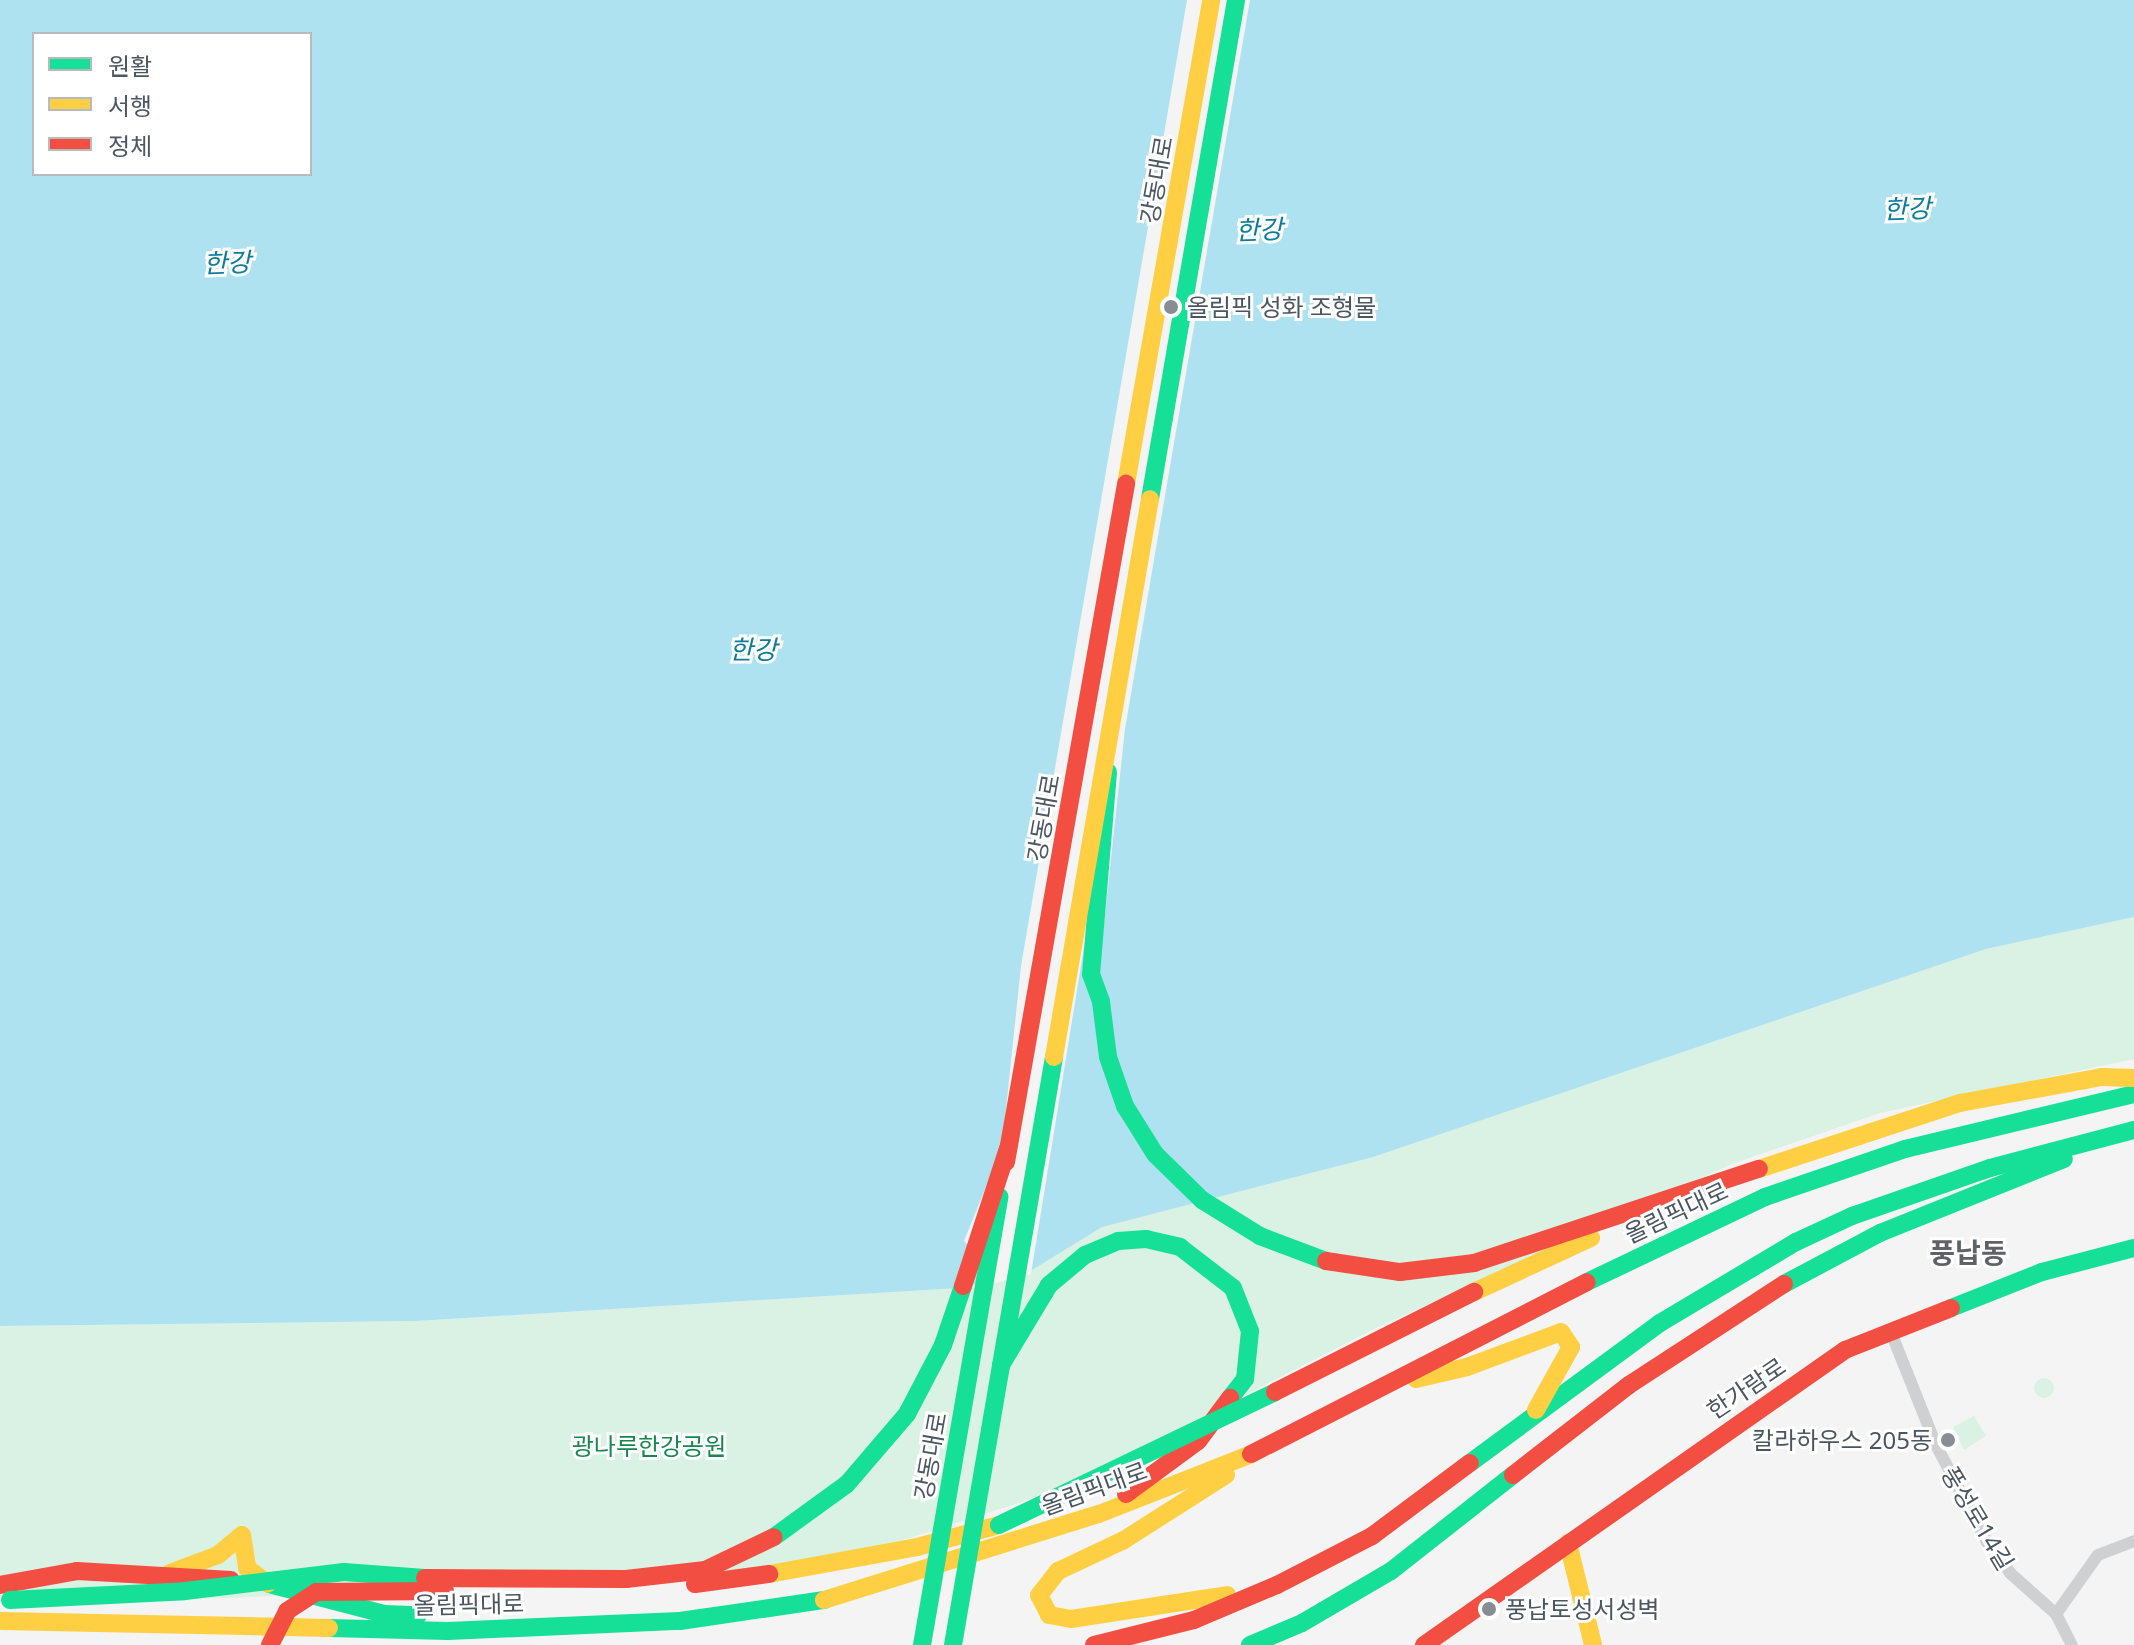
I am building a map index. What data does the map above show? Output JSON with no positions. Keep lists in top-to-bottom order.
{
  "streets": {
    "main road": ["강동대로", "올림픽대로", "한가람로"],
    "street": ["풍성로14길"]
  },
  "crossings": [
    ["한가람로", "풍성로14길"]
  ],
  "districts": ["풍납동"],
  "water": ["한강"],
  "parks": ["광나루한강공원"],
  "places": ["올림픽 성화 조형물", "칼라하우스 205동", "풍납토성서성벽"],
  "legend": ["원활", "서행", "정체"]
}
